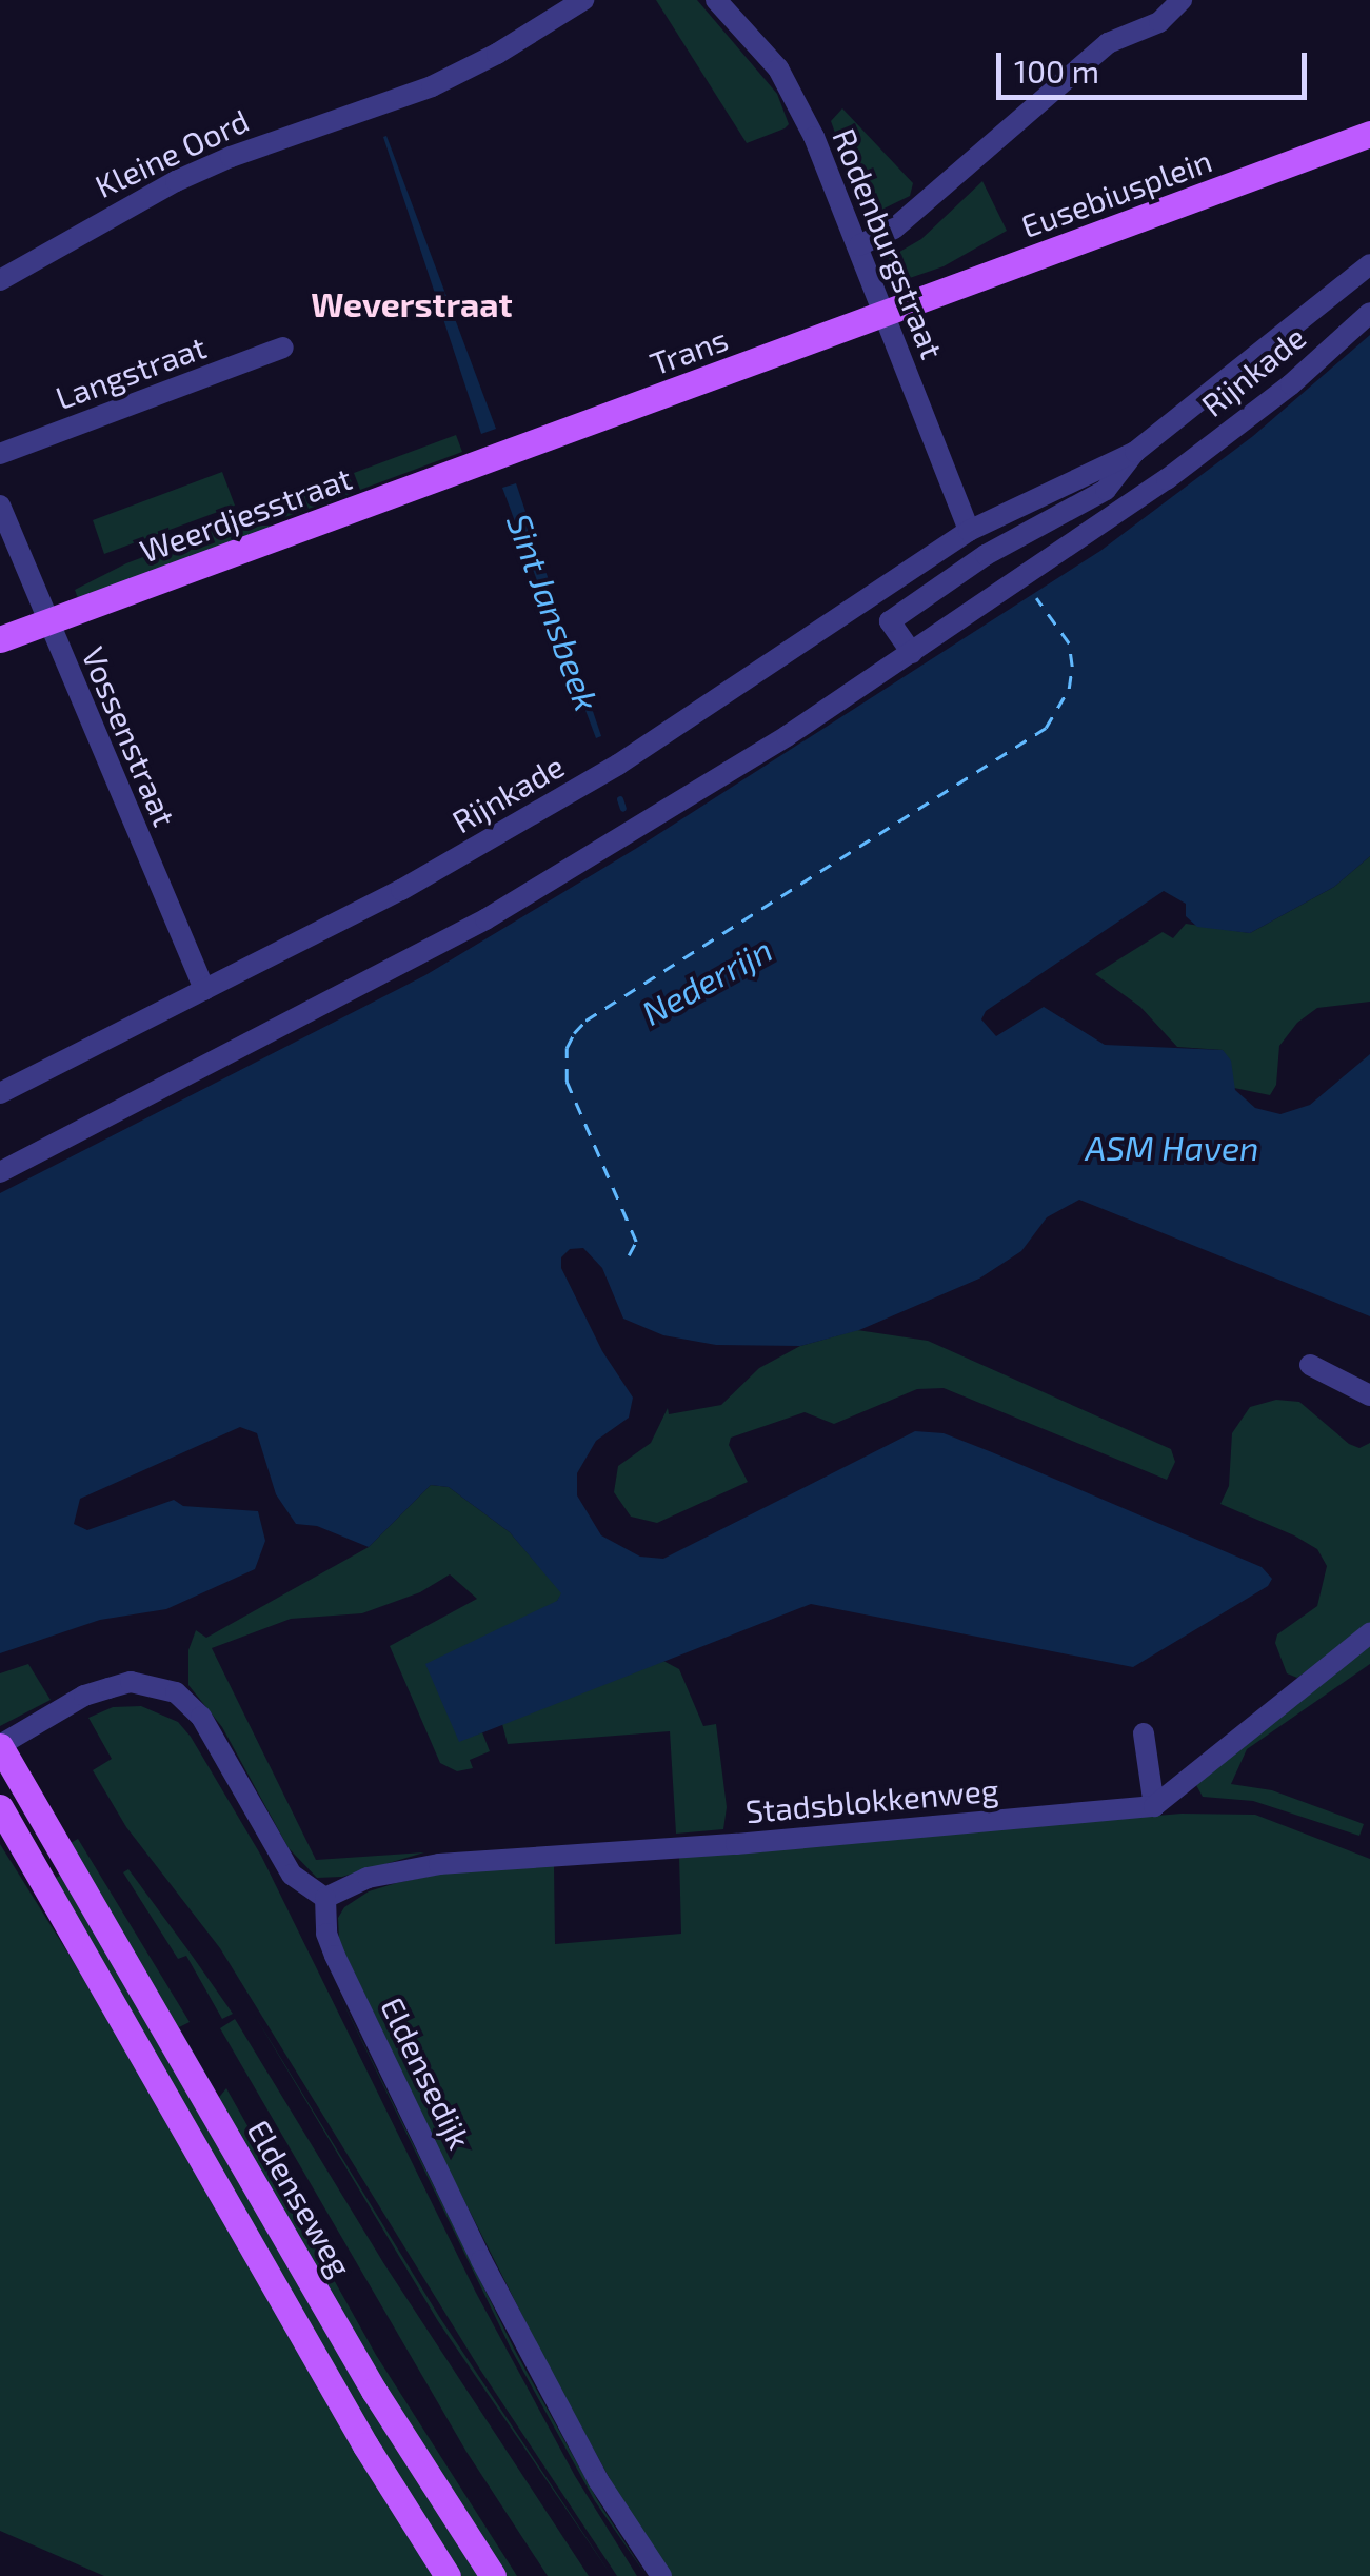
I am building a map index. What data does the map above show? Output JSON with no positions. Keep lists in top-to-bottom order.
{
  "streets": {
    "main road": [
      "Eusebiusplein",
      "Trans",
      "Weerdjesstraat",
      "Eldenseweg"
    ],
    "street": [
      "Kleine Oord",
      "Rodenburgstraat",
      "Rijnkade",
      "Langstraat",
      "Vossenstraat",
      "Stadsblokkenweg",
      "Eldensedijk"
    ]
  },
  "crossings": [
    ["Eusebiusplein", "Rodenburgstraat"],
    ["Eusebiusplein", "Trans"],
    ["Rodenburgstraat", "Trans"],
    ["Rodenburgstraat", "Rijnkade"],
    ["Trans", "Weerdjesstraat"],
    ["Rijnkade", "Vossenstraat"],
    ["Weerdjesstraat", "Vossenstraat"],
    ["Stadsblokkenweg", "Eldensedijk"]
  ],
  "districts": ["Weverstraat"],
  "water": ["Sint Jansbeek", "Nederrijn", "ASM Haven"],
  "scale_bar": "100 m"
}
